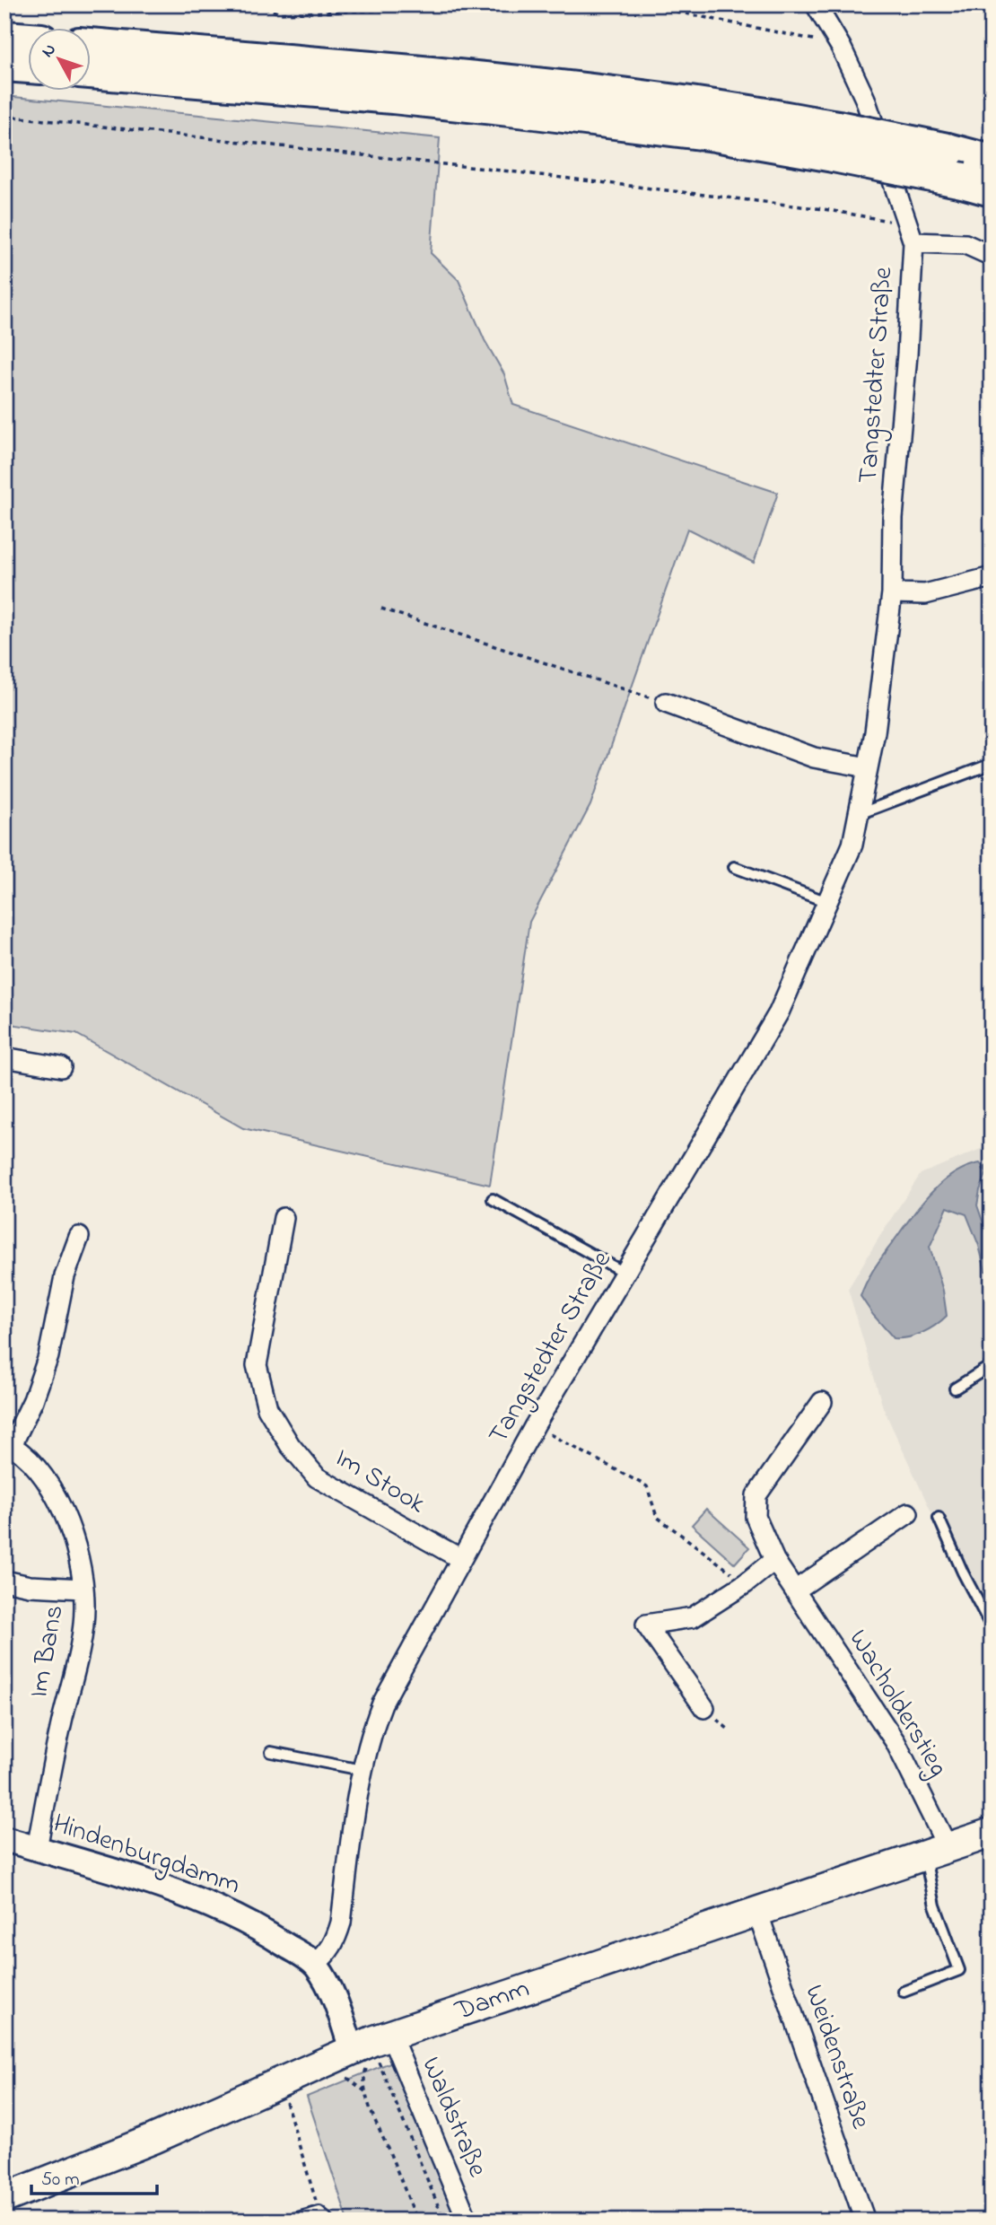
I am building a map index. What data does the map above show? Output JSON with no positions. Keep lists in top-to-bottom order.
{
  "streets": {
    "main road": ["Damm"],
    "street": [
      "Tangstedter Straße",
      "Im Stook",
      "Im Bans",
      "Wacholderstieg",
      "Hindenburgdamm",
      "Weidenstraße",
      "Waldstraße"
    ]
  },
  "crossings": [
    ["Tangstedter Straße", "Im Stook"],
    ["Tangstedter Straße", "Hindenburgdamm"],
    ["Im Bans", "Hindenburgdamm"],
    ["Wacholderstieg", "Damm"],
    ["Hindenburgdamm", "Damm"],
    ["Hindenburgdamm", "Waldstraße"],
    ["Damm", "Weidenstraße"],
    ["Damm", "Waldstraße"]
  ],
  "scale_bar": "50 m",
  "north": "top left"
}
